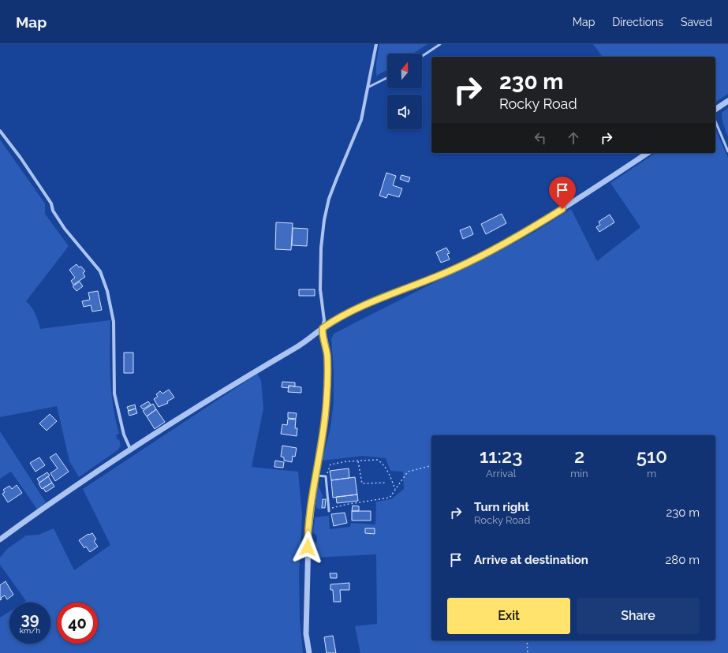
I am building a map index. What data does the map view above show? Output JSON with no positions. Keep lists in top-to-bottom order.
{
  "north": "top",
  "page": {
    "header": "Map",
    "nav": ["Map", "Directions", "Saved"],
    "turn": ["230 m", "Rocky Road"],
    "eta": [
      "11:23",
      "Arrival",
      "2",
      "min",
      "510",
      "m"
    ],
    "list": [
      {
        "name": "Turn right",
        "note": "Rocky Road",
        "value": "230 m"
      },
      {
        "name": "Arrive at destination",
        "value": "280 m"
      }
    ],
    "buttons": ["Exit", "Share"],
    "speed": "39 km/h",
    "limit": "40"
  }
}
